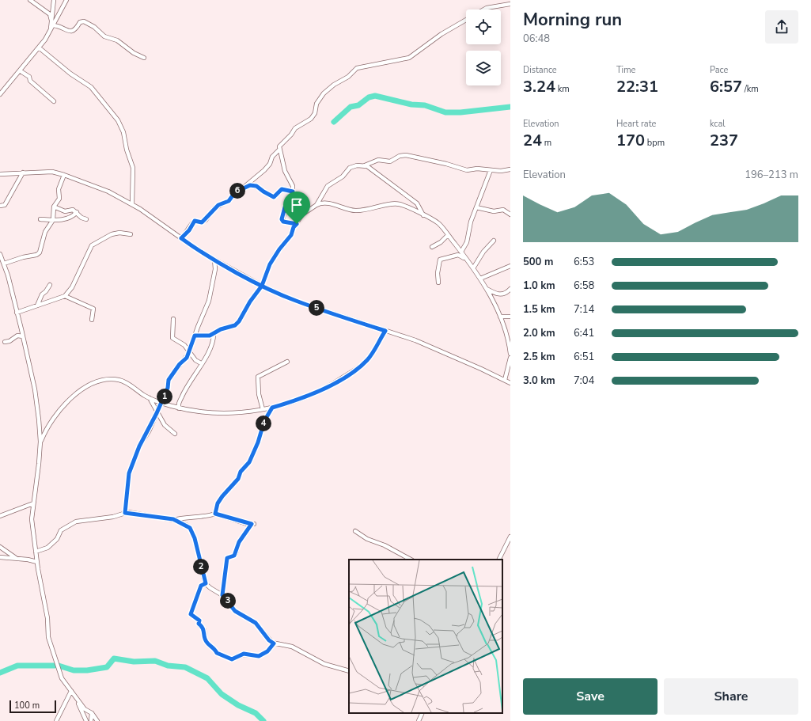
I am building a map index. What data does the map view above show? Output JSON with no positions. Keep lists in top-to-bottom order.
{
  "scale_bar": "100 m",
  "page": {
    "heading": ["Morning run", "06:48"],
    "stats": [
      ["Distance", "3.24 km"],
      ["Time", "22:31"],
      ["Pace", "6:57 /km"],
      ["Elevation", "24 m"],
      ["Heart rate", "170 bpm"],
      ["kcal", "237"]
    ],
    "chart": ["Elevation", "196–213 m"],
    "pins": [
      "6",
      "5",
      "1",
      "4",
      "2",
      "3"
    ],
    "list": [
      {
        "name": "500 m",
        "note": "6:53"
      },
      {
        "name": "1.0 km",
        "note": "6:58"
      },
      {
        "name": "1.5 km",
        "note": "7:14"
      },
      {
        "name": "2.0 km",
        "note": "6:41"
      },
      {
        "name": "2.5 km",
        "note": "6:51"
      },
      {
        "name": "3.0 km",
        "note": "7:04"
      }
    ],
    "buttons": ["Save", "Share"],
    "scale": "100 m"
  }
}
